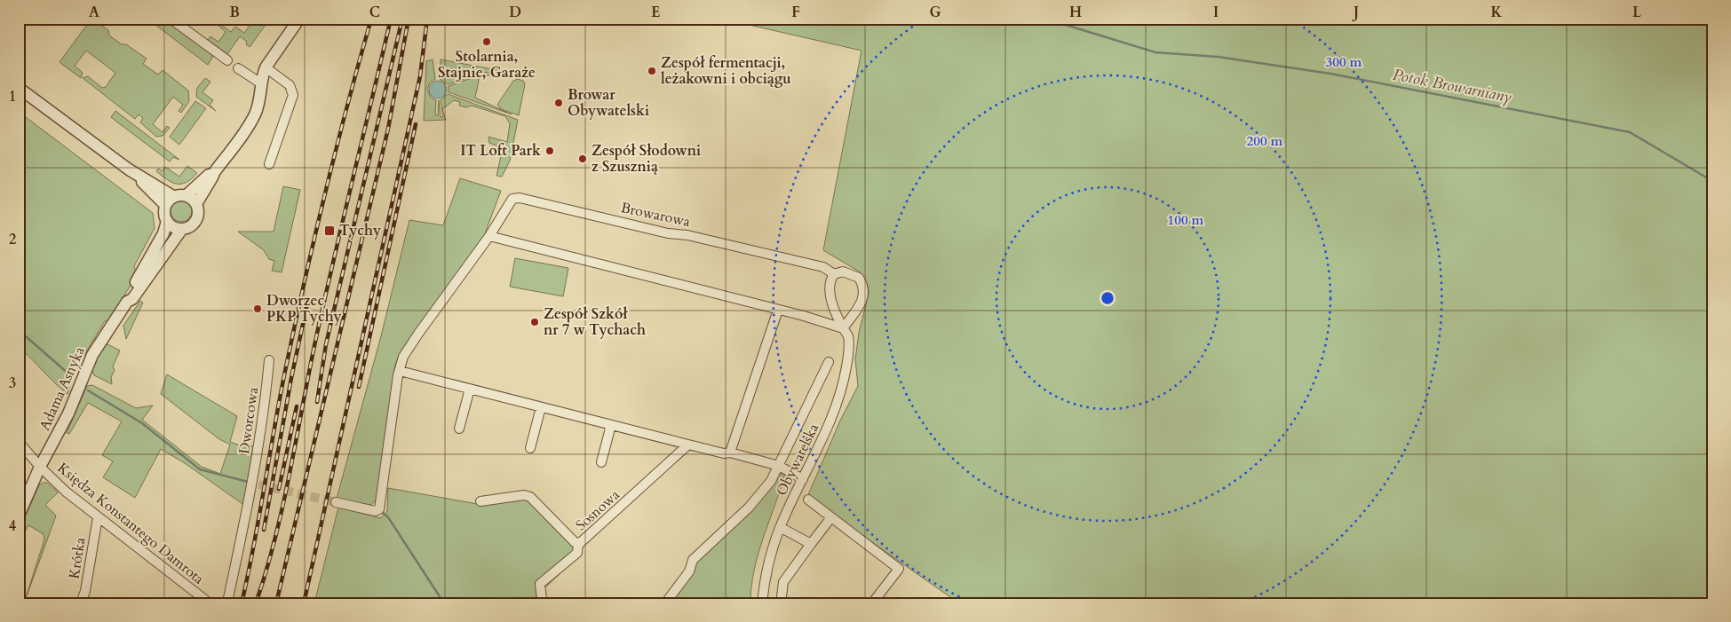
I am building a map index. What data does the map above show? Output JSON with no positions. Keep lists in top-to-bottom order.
{
  "streets": {
    "street": [
      "Browarowa",
      "Adama Asnyka",
      "Dworcowa",
      "Obywatelska",
      "Sosnowa",
      "Księdza Konstantego Damrota",
      "Krótka"
    ]
  },
  "crossings": [
    ["Browarowa", "Obywatelska"],
    ["Adama Asnyka", "Księdza Konstantego Damrota"],
    ["Księdza Konstantego Damrota", "Krótka"]
  ],
  "water": ["Potok Browarniany"],
  "places": {
    "other": [
      "Stolarnia, Stajnie, Garaże",
      "Zespół fermentacji, leżakowni i obciągu",
      "Browar Obywatelski",
      "IT Loft Park",
      "Zespół Słodowni z Szusznią",
      "Dworzec PKP Tychy",
      "Zespół Szkół nr 7 w Tychach"
    ],
    "transit": ["Tychy"]
  },
  "grid": {
    "columns": [
      "A",
      "B",
      "C",
      "D",
      "E",
      "F",
      "G",
      "H",
      "I",
      "J",
      "K",
      "L"
    ],
    "rows": [
      "1",
      "2",
      "3",
      "4"
    ]
  },
  "rings": ["300 m", "200 m", "100 m"]
}
